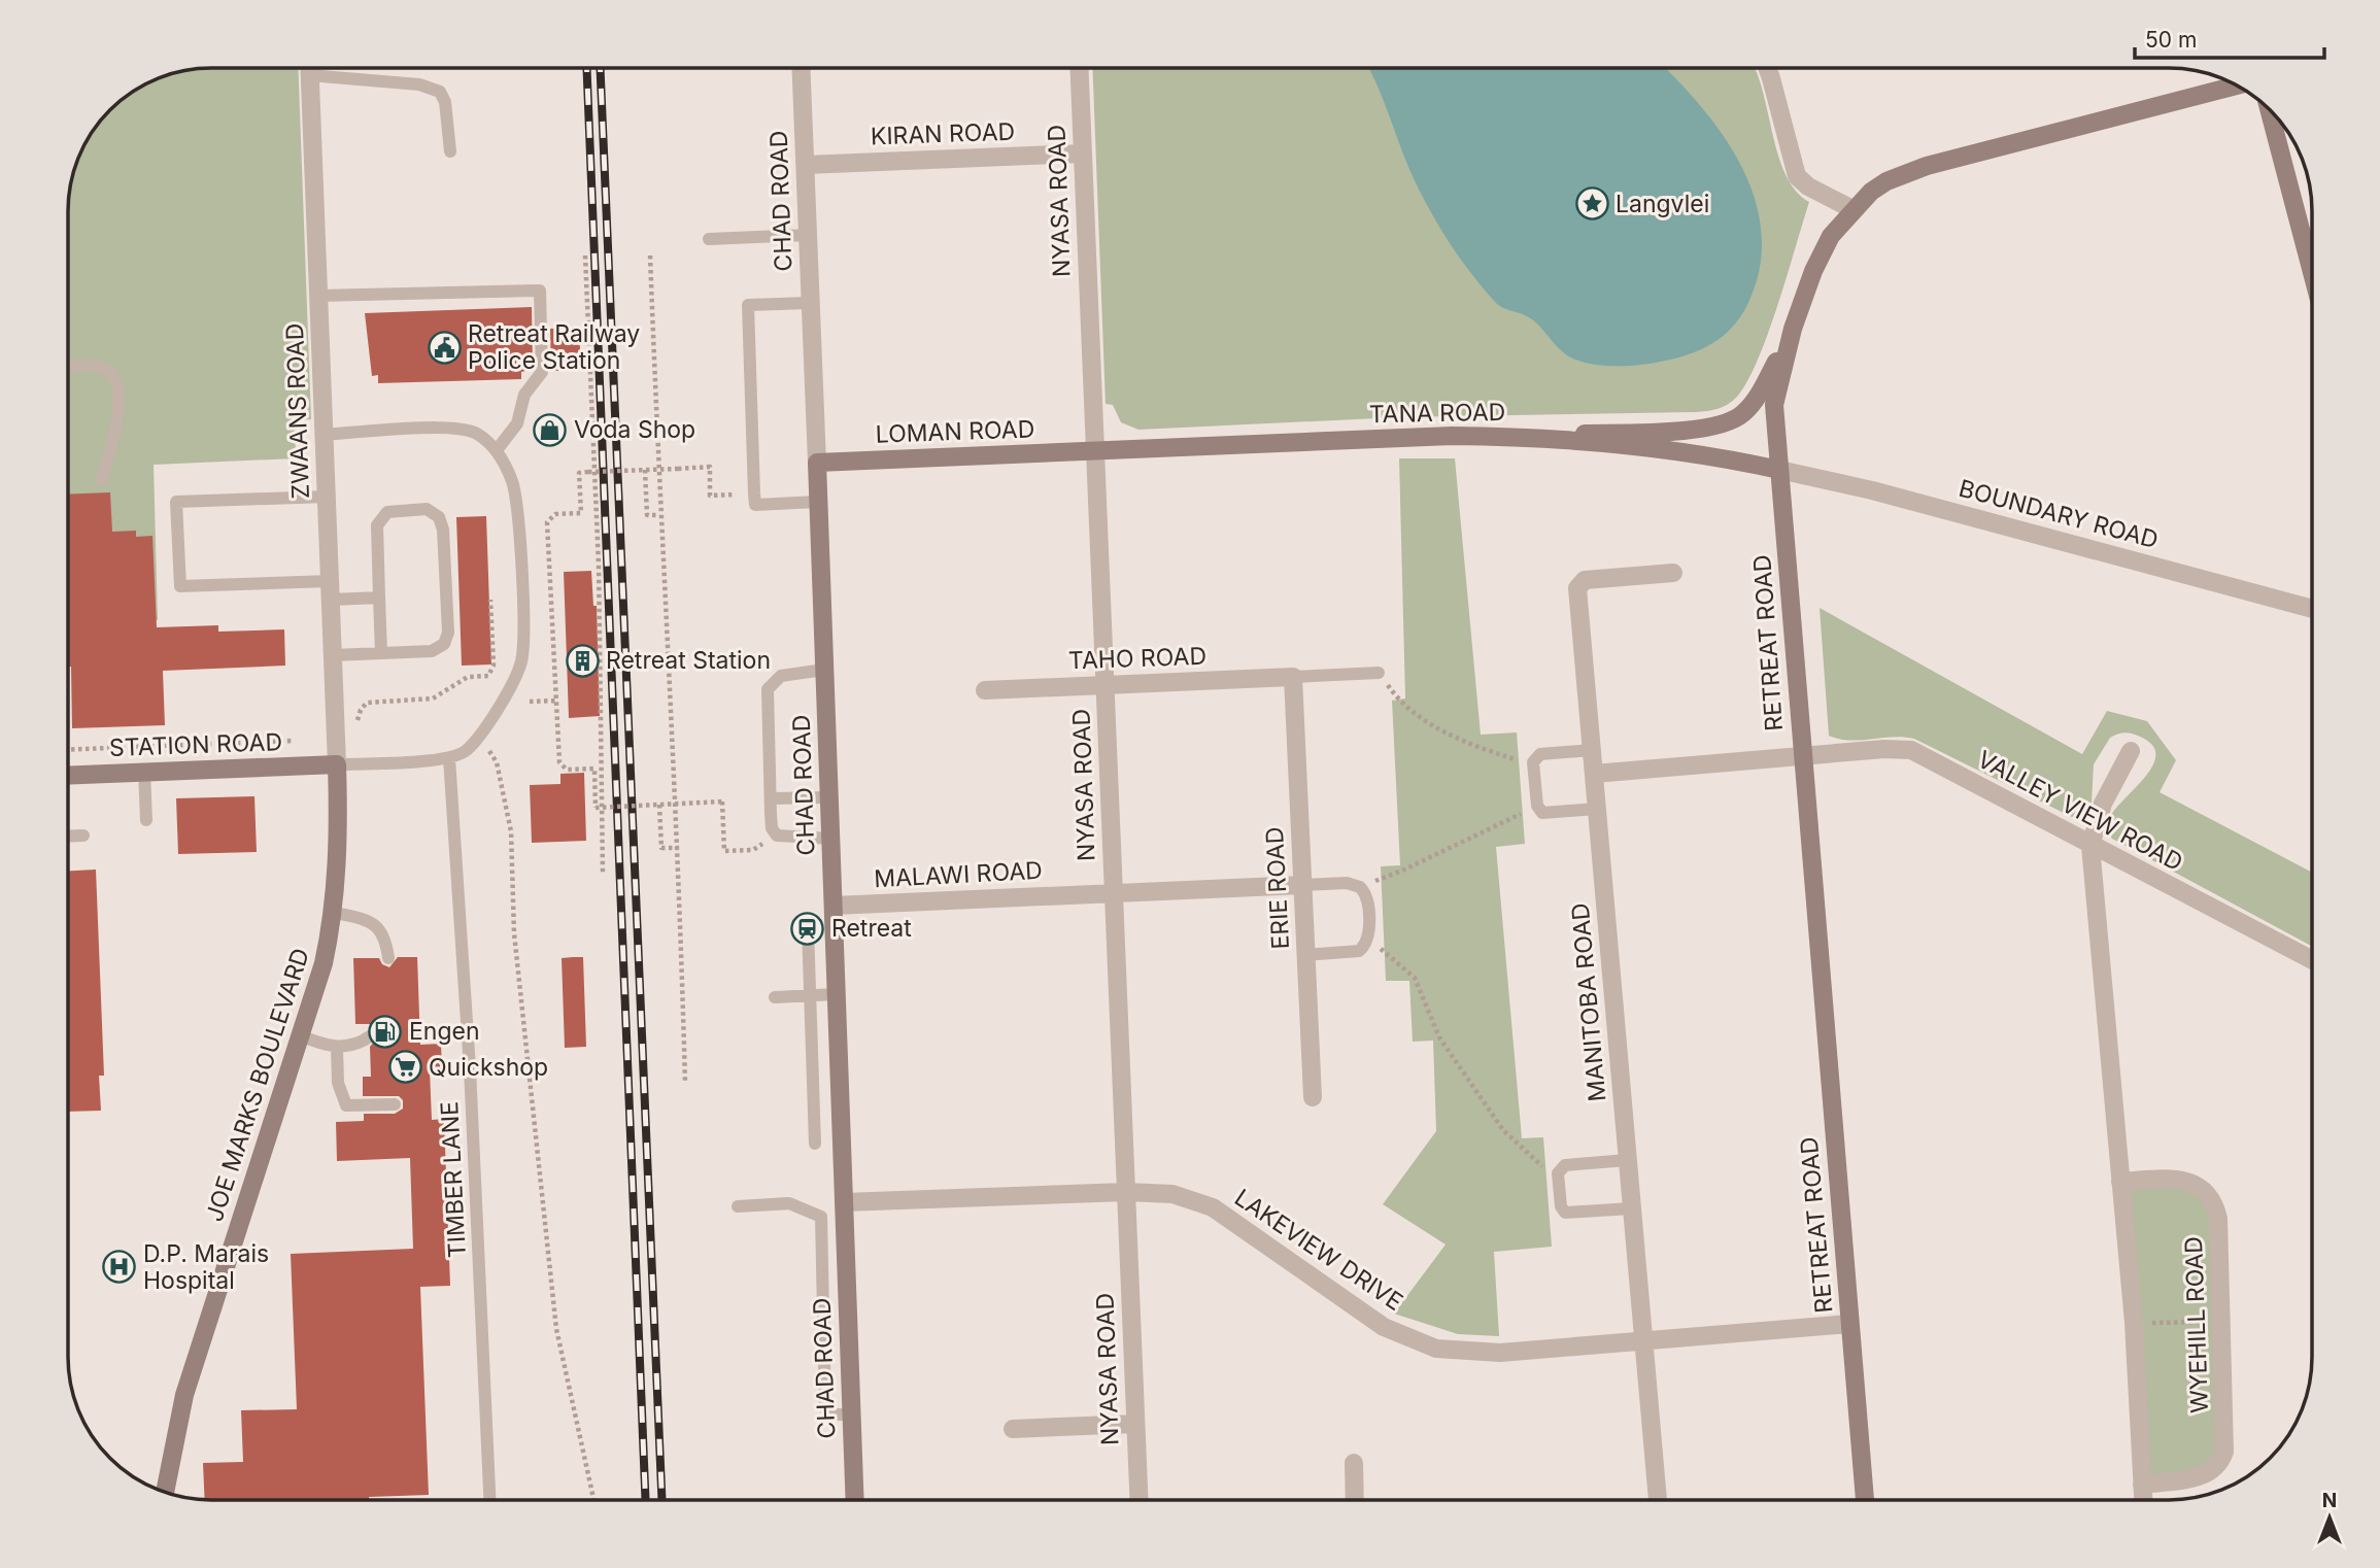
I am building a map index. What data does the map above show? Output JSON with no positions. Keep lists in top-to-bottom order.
{
  "streets": {
    "main road": [
      "CHAD ROAD",
      "TANA ROAD",
      "LOMAN ROAD",
      "RETREAT ROAD",
      "STATION ROAD",
      "JOE MARKS BOULEVARD"
    ],
    "street": [
      "KIRAN ROAD",
      "NYASA ROAD",
      "ZWAANS ROAD",
      "BOUNDARY ROAD",
      "TAHO ROAD",
      "VALLEY VIEW ROAD",
      "MALAWI ROAD",
      "ERIE ROAD",
      "MANITOBA ROAD",
      "LAKEVIEW DRIVE",
      "WYEHILL ROAD"
    ],
    "lane": ["TIMBER LANE"]
  },
  "crossings": [
    ["KIRAN ROAD", "CHAD ROAD"],
    ["KIRAN ROAD", "NYASA ROAD"],
    ["CHAD ROAD", "LOMAN ROAD"],
    ["CHAD ROAD", "MALAWI ROAD"],
    ["CHAD ROAD", "LAKEVIEW DRIVE"],
    ["NYASA ROAD", "TANA ROAD"],
    ["NYASA ROAD", "LOMAN ROAD"],
    ["NYASA ROAD", "TAHO ROAD"],
    ["NYASA ROAD", "MALAWI ROAD"],
    ["NYASA ROAD", "LAKEVIEW DRIVE"],
    ["ZWAANS ROAD", "STATION ROAD"],
    ["ZWAANS ROAD", "JOE MARKS BOULEVARD"],
    ["TANA ROAD", "LOMAN ROAD"],
    ["TANA ROAD", "BOUNDARY ROAD"],
    ["TANA ROAD", "RETREAT ROAD"],
    ["BOUNDARY ROAD", "RETREAT ROAD"],
    ["RETREAT ROAD", "VALLEY VIEW ROAD"],
    ["RETREAT ROAD", "LAKEVIEW DRIVE"],
    ["TAHO ROAD", "ERIE ROAD"],
    ["STATION ROAD", "JOE MARKS BOULEVARD"],
    ["VALLEY VIEW ROAD", "MANITOBA ROAD"],
    ["MALAWI ROAD", "ERIE ROAD"],
    ["MANITOBA ROAD", "LAKEVIEW DRIVE"]
  ],
  "places": {
    "place": ["Langvlei"],
    "public building": ["Retreat Railway Police Station"],
    "shop": ["Voda Shop"],
    "building": ["Retreat Station"],
    "station": ["Retreat"],
    "fuel station": ["Engen"],
    "supermarket": ["Quickshop"],
    "hospital": ["D.P. Marais Hospital"]
  },
  "scale_bar": "50 m",
  "north": "top"
}
